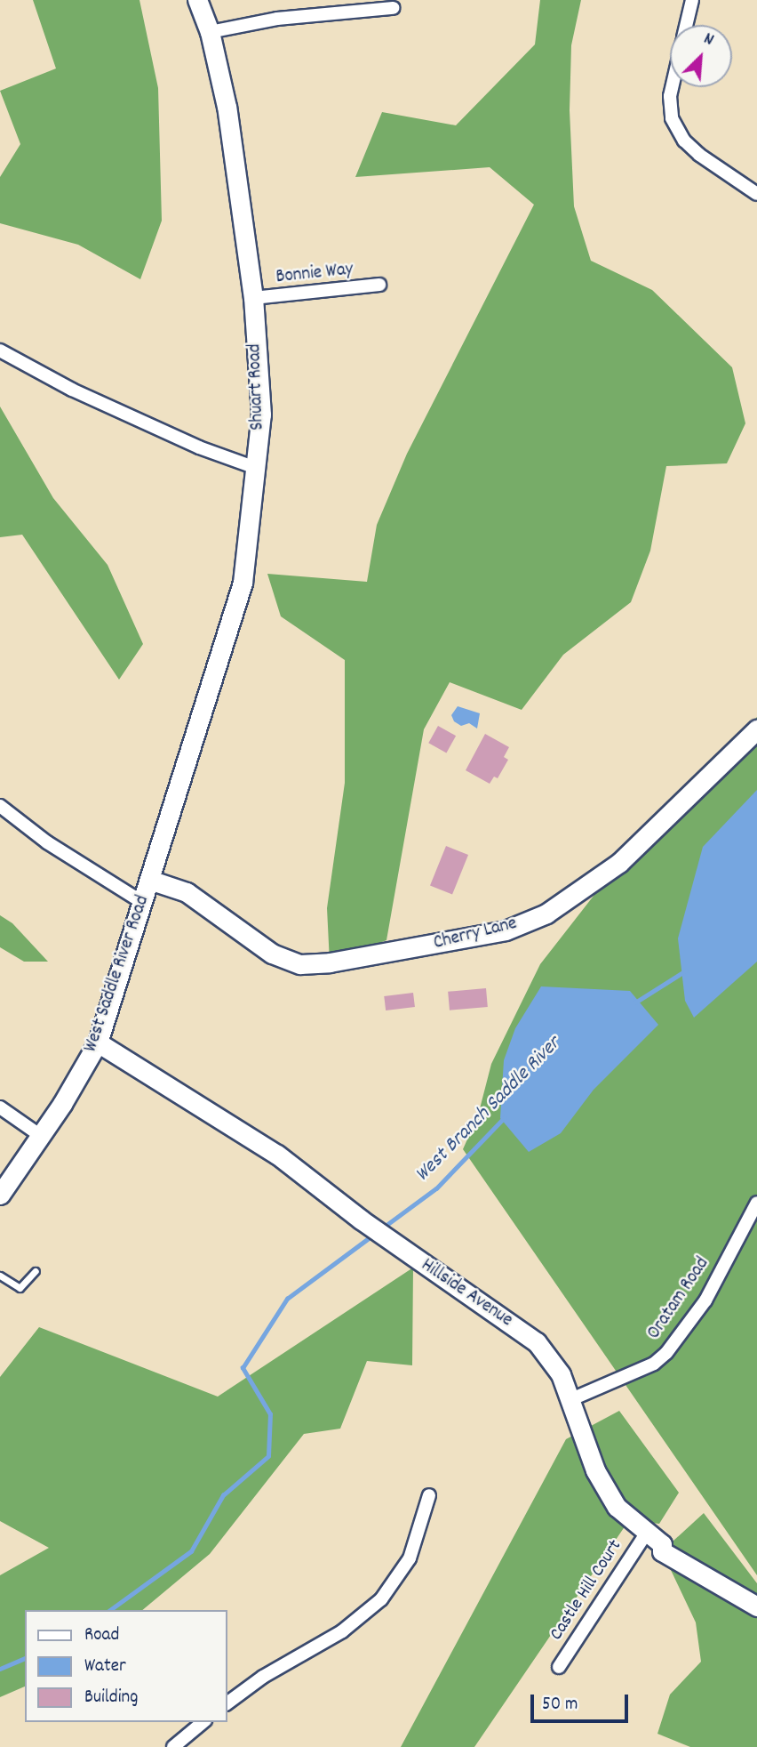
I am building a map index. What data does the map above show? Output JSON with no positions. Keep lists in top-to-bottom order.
{
  "streets": {
    "street": [
      "Bonnie Way",
      "Shuart Road",
      "Cherry Lane",
      "West Saddle River Road",
      "Hillside Avenue",
      "Oratam Road",
      "Castle Hill Court"
    ]
  },
  "crossings": [
    ["Bonnie Way", "Shuart Road"],
    ["Shuart Road", "West Saddle River Road"],
    ["Cherry Lane", "West Saddle River Road"],
    ["West Saddle River Road", "Hillside Avenue"],
    ["Hillside Avenue", "Oratam Road"],
    ["Hillside Avenue", "Castle Hill Court"]
  ],
  "water": ["West Branch Saddle River"],
  "legend": ["Road", "Water", "Building"],
  "scale_bar": "50 m",
  "north": "top right"
}
